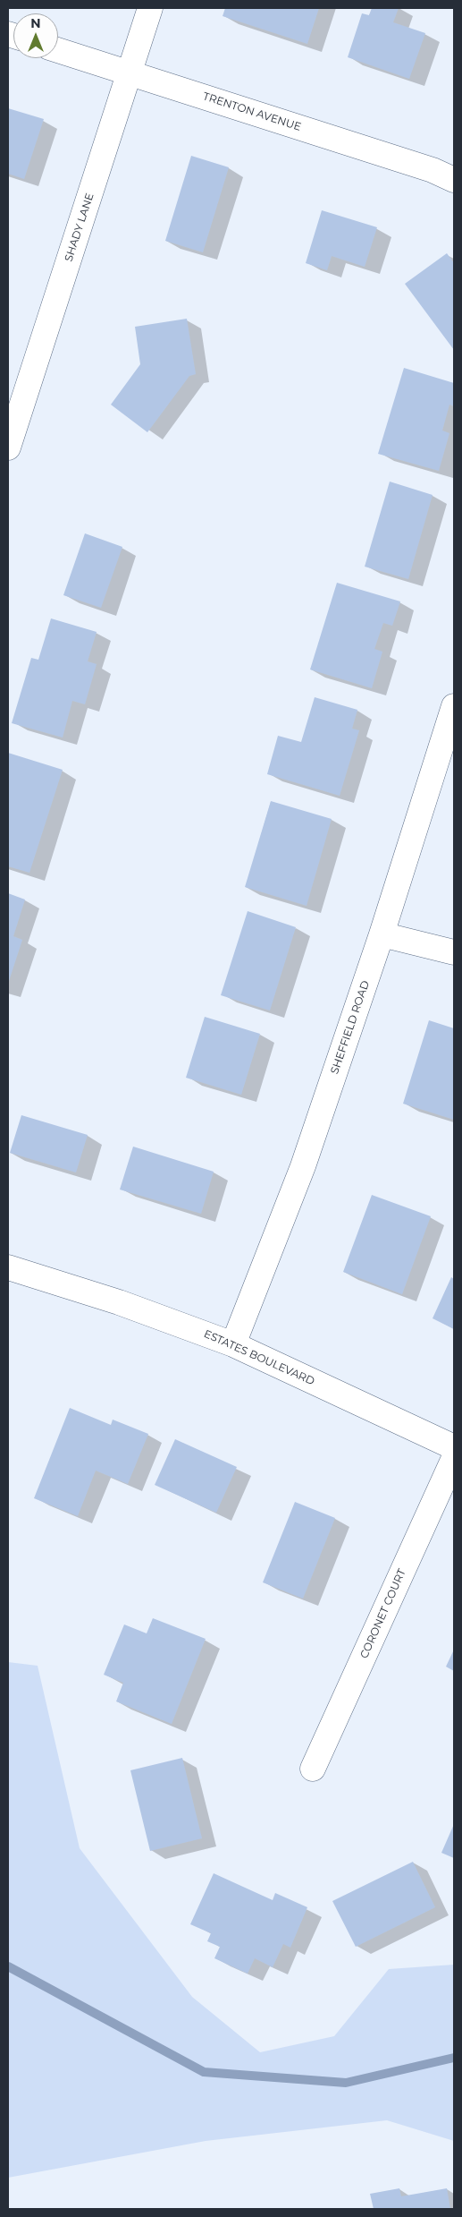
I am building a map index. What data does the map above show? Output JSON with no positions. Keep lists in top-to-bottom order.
{
  "streets": {
    "street": [
      "TRENTON AVENUE",
      "SHADY LANE",
      "SHEFFIELD ROAD",
      "ESTATES BOULEVARD",
      "CORONET COURT"
    ]
  },
  "crossings": [
    ["TRENTON AVENUE", "SHADY LANE"],
    ["SHEFFIELD ROAD", "ESTATES BOULEVARD"]
  ],
  "north": "top"
}
